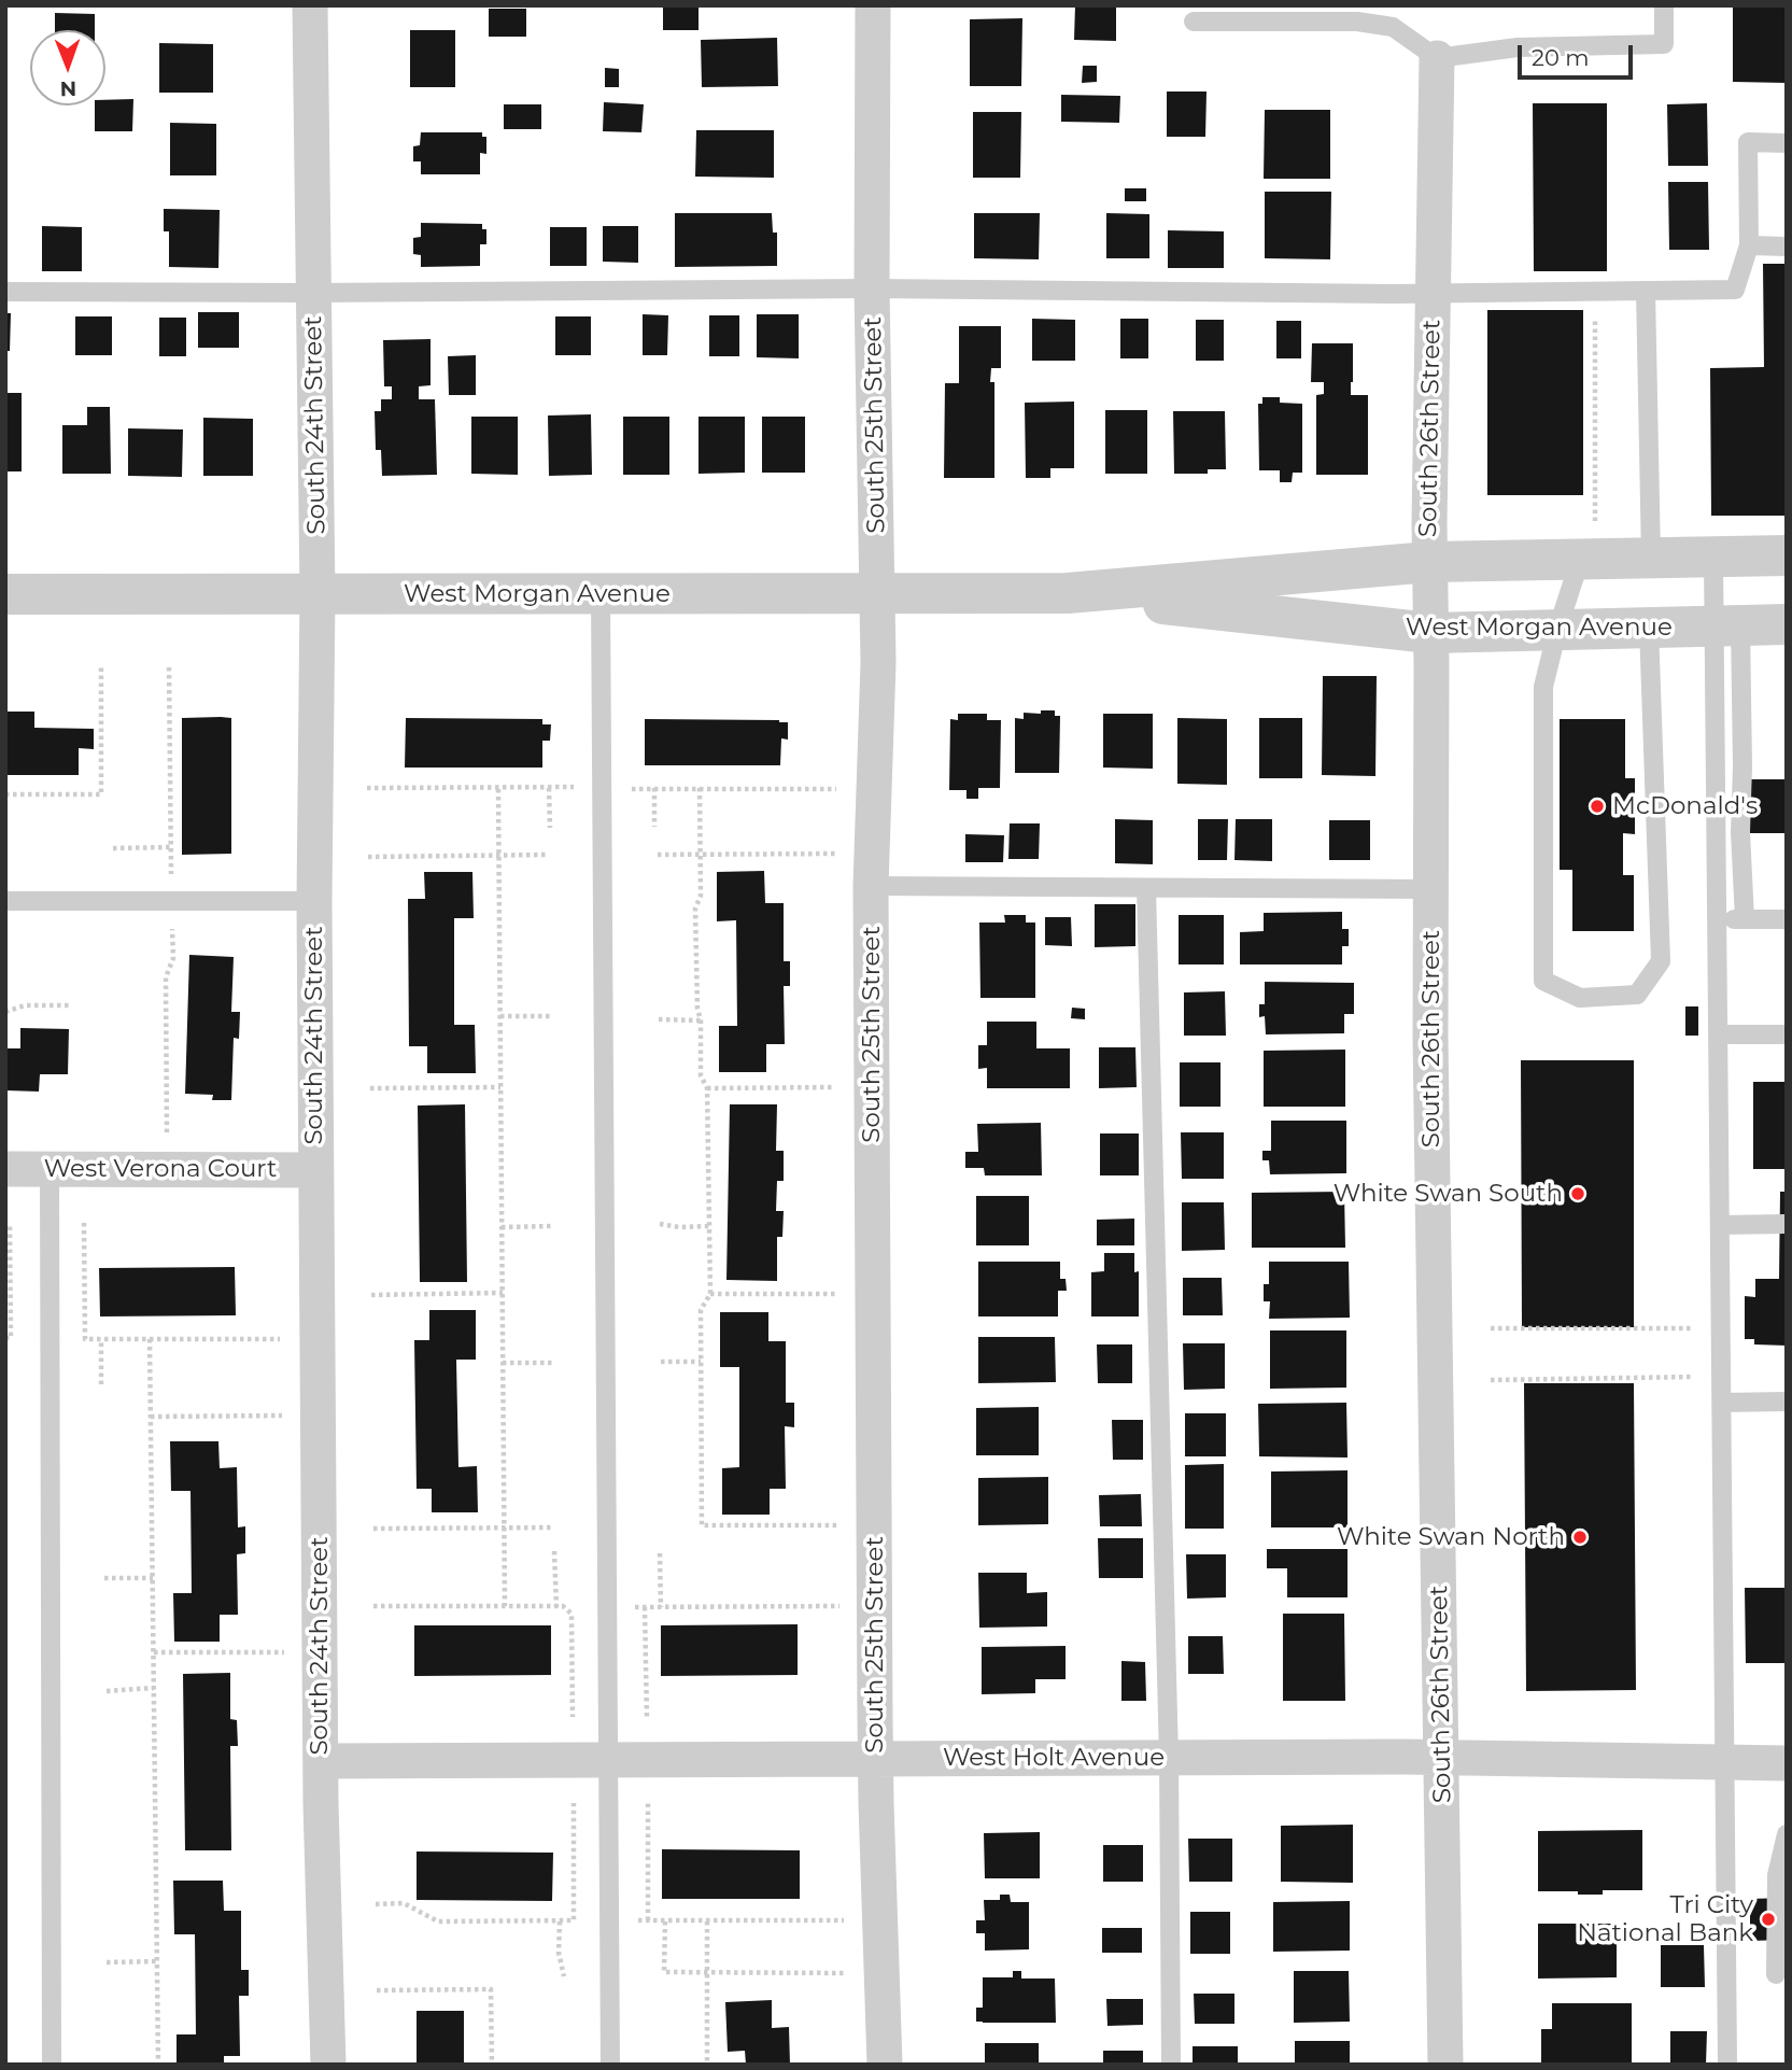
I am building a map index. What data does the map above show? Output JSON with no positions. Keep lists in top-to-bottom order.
{
  "streets": {
    "street": [
      "South 24th Street",
      "South 25th Street",
      "South 26th Street",
      "West Morgan Avenue",
      "West Verona Court",
      "West Holt Avenue"
    ]
  },
  "crossings": [
    ["South 24th Street", "West Morgan Avenue"],
    ["South 24th Street", "West Verona Court"],
    ["South 24th Street", "West Holt Avenue"],
    ["South 25th Street", "West Morgan Avenue"],
    ["South 25th Street", "West Holt Avenue"],
    ["South 26th Street", "West Morgan Avenue"],
    ["South 26th Street", "West Holt Avenue"]
  ],
  "places": [
    "McDonald's",
    "White Swan South",
    "White Swan North",
    "Tri City National Bank"
  ],
  "scale_bar": "20 m",
  "north": "bottom"
}
